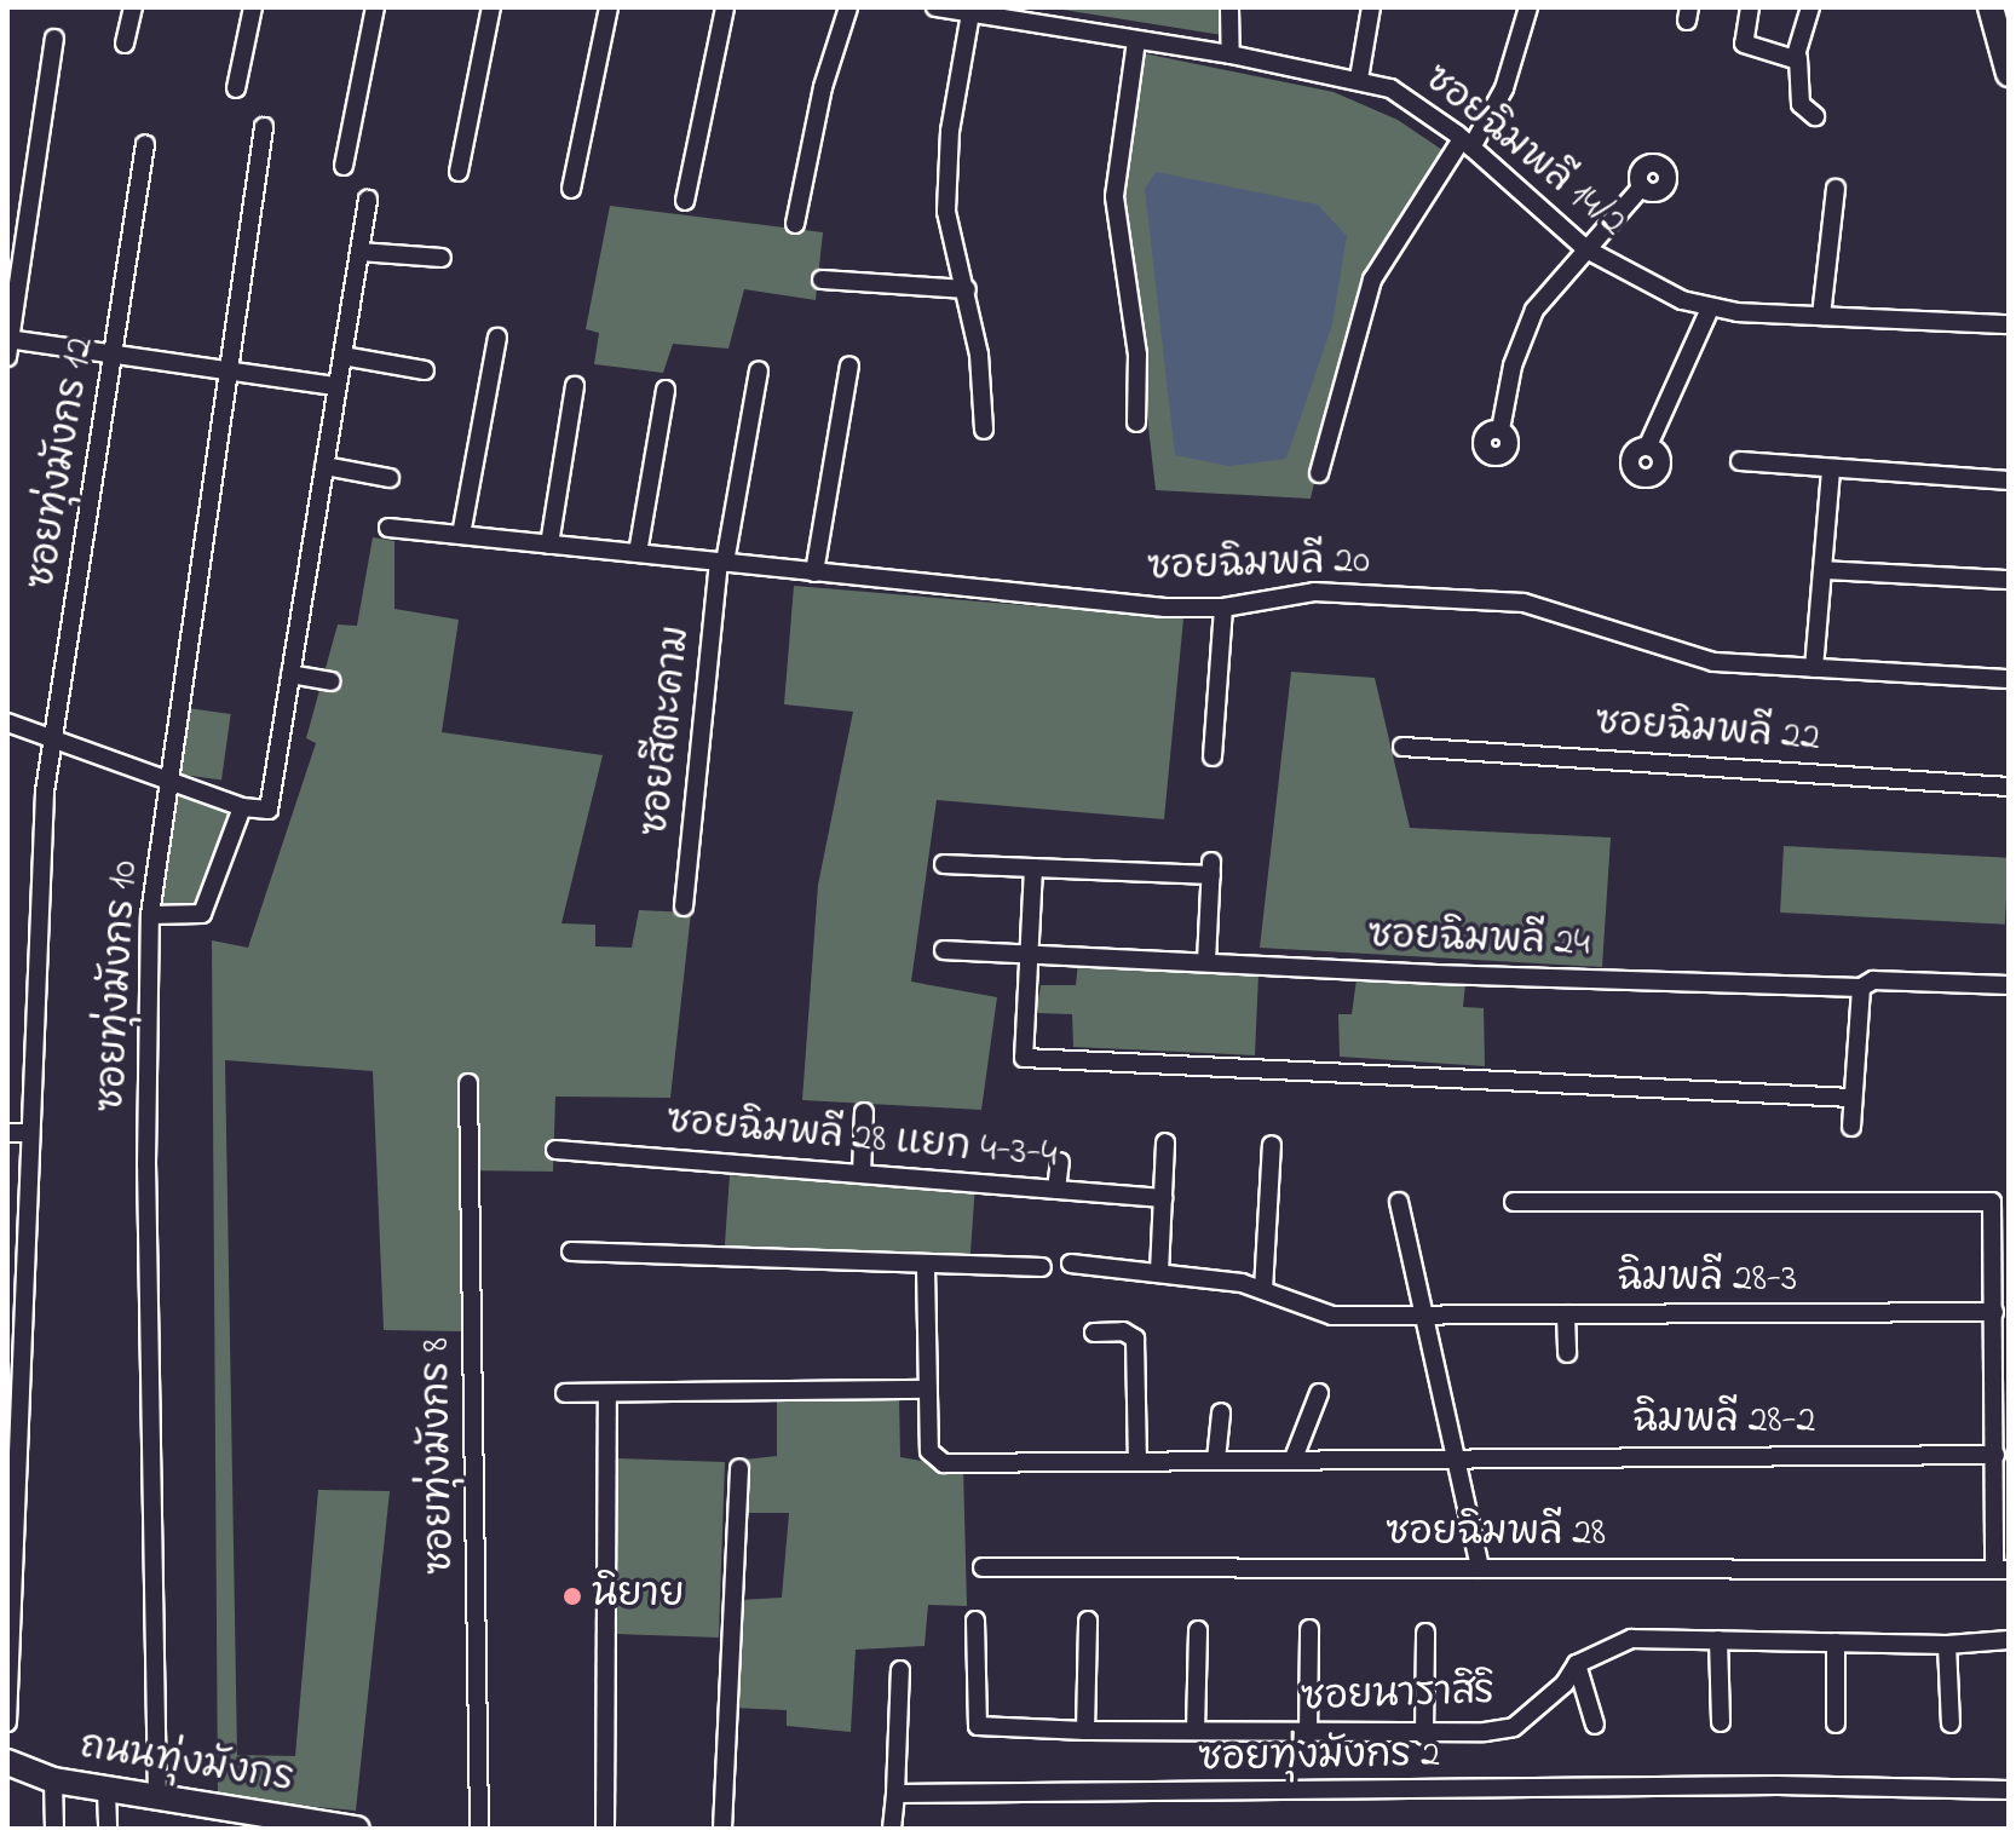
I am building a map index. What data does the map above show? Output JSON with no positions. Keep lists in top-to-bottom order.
{
  "streets": {
    "street": [
      "ซอยฉิมพลี 14/2",
      "ซอยทุ่งมังกร 12",
      "ซอยฉิมพลี 20",
      "ซอยสีตะคาม",
      "ซอยฉิมพลี 22",
      "ซอยฉิมพลี 24",
      "ซอยทุ่งมังกร 10",
      "ซอยฉิมพลี 28 แยก 4-3-4",
      "ฉิมพลี 28-3",
      "ฉิมพลี 28-2",
      "ซอยทุ่งมังกร 8",
      "ซอยฉิมพลี 28",
      "ซอยนาราสิริ",
      "ซอยทุ่งมังกร 2",
      "ถนนทุ่งมังกร"
    ]
  },
  "crossings": [
    ["ซอยฉิมพลี 20", "ซอยสีตะคาม"],
    ["ซอยทุ่งมังกร 10", "ถนนทุ่งมังกร"]
  ],
  "places": ["นิยาย"]
}
